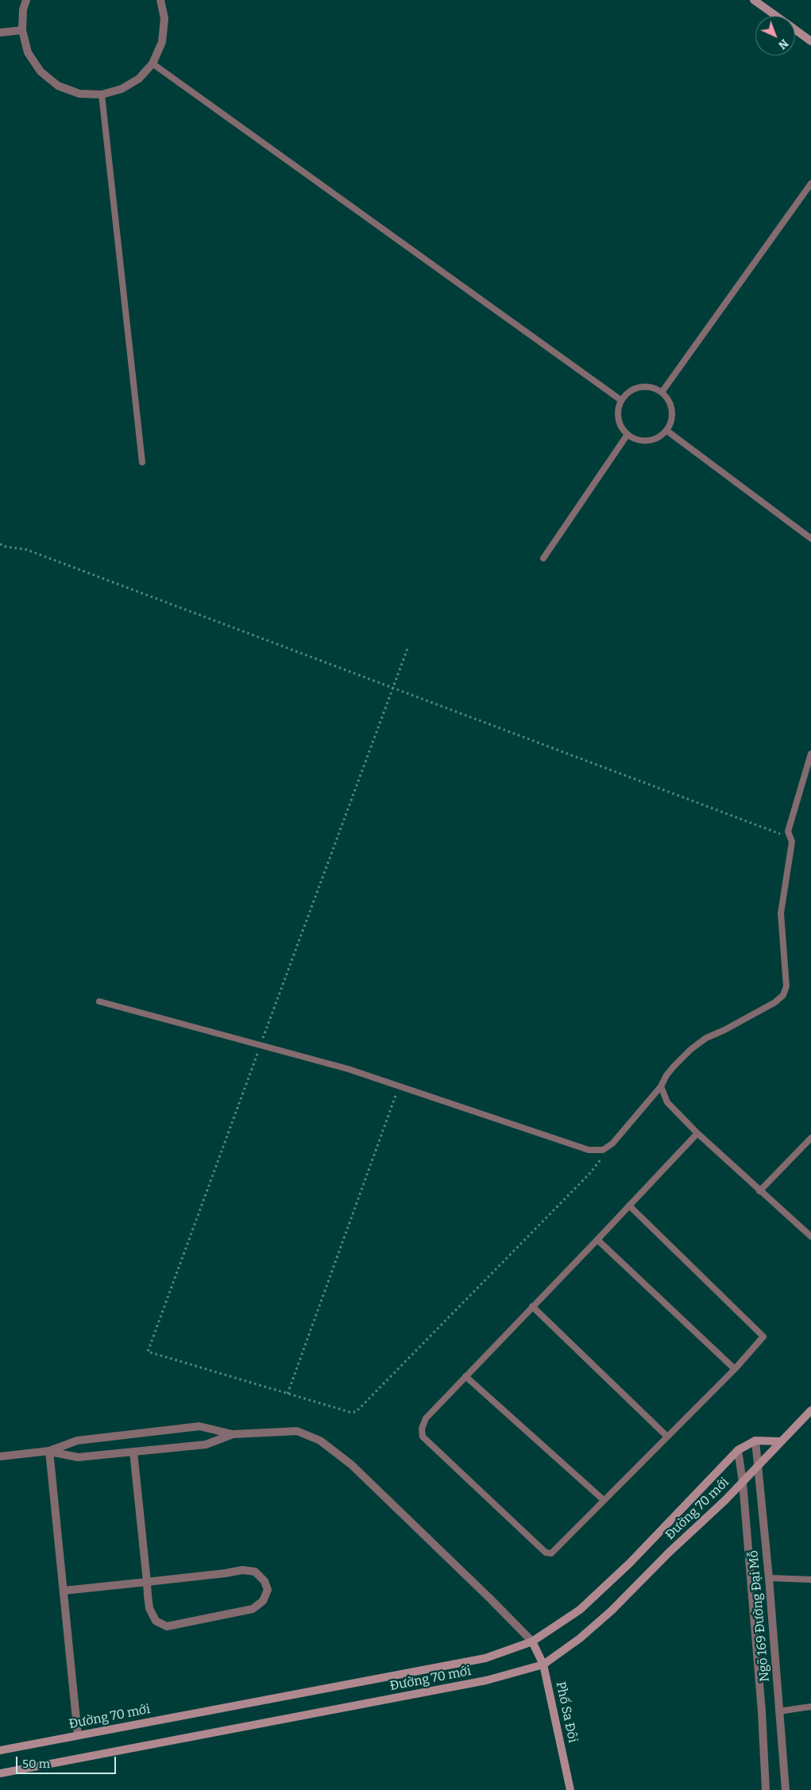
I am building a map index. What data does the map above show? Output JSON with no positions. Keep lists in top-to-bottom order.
{
  "streets": {
    "street": ["Đường 70 mới", "Ngõ 169 Đường Đại Mỗ", "Phố Sa Đôi"]
  },
  "crossings": [
    ["Đường 70 mới", "Ngõ 169 Đường Đại Mỗ"],
    ["Đường 70 mới", "Phố Sa Đôi"]
  ],
  "scale_bar": "50 m",
  "north": "bottom right"
}
